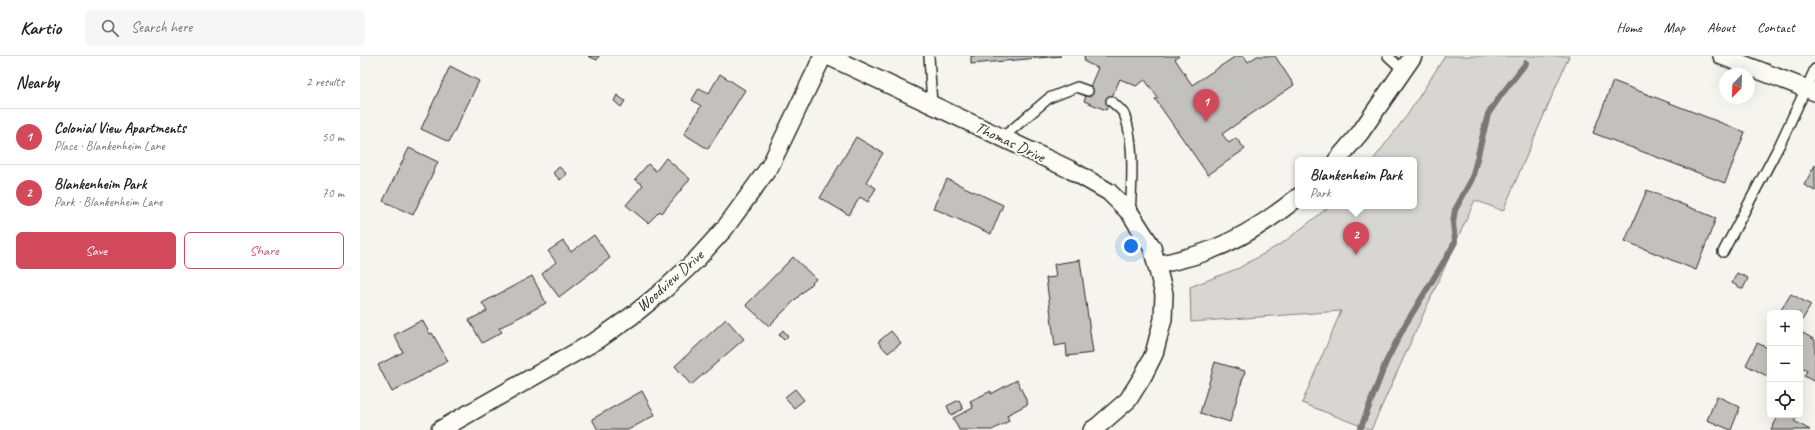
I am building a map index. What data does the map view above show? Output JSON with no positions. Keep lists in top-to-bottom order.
{
  "streets": {
    "street": ["Thomas Drive", "Woodview Drive"]
  },
  "north": "bottom left",
  "page": {
    "header": "Kartio",
    "search": "Search here",
    "nav": [
      "Home",
      "Map",
      "About",
      "Contact"
    ],
    "heading": ["Nearby", "2 results"],
    "pins": ["1", "2"],
    "list": [
      {
        "mark": "1",
        "name": "Colonial View Apartments",
        "note": "Place · Blankenheim Lane",
        "value": "50 m"
      },
      {
        "mark": "2",
        "name": "Blankenheim Park",
        "note": "Park · Blankenheim Lane",
        "value": "70 m"
      }
    ],
    "popup": ["Blankenheim Park", "Park"],
    "buttons": ["Save", "Share"],
    "map_buttons": ["+", "−"]
  }
}
